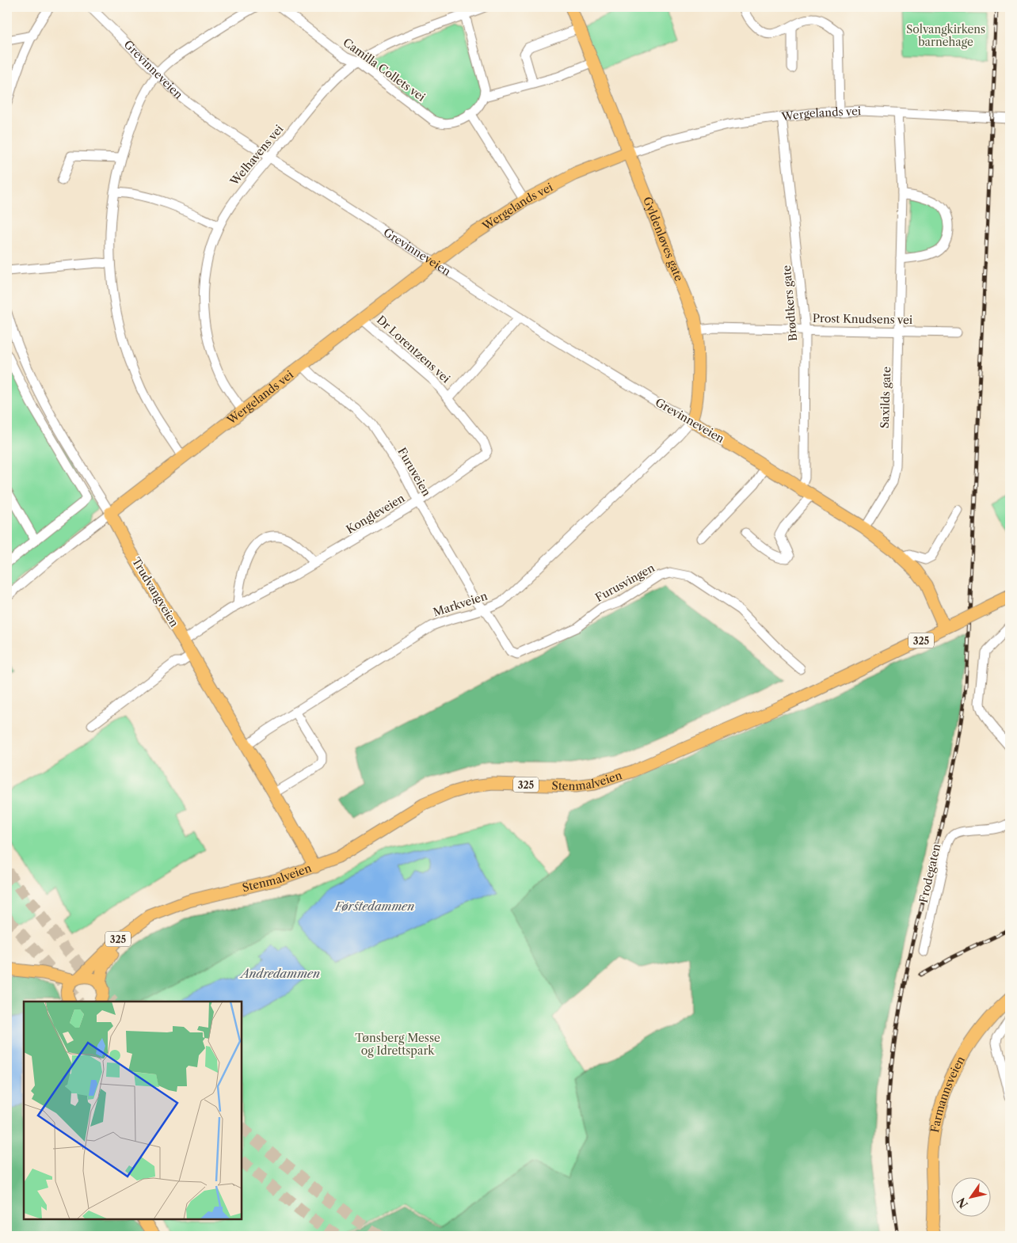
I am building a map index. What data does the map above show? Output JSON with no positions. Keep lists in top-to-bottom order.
{
  "streets": {
    "main road": [
      "Grevinneveien",
      "Wergelands vei",
      "Gyldenløves gate",
      "Trudvangveien",
      "325",
      "Stenmalveien",
      "Farmannsveien"
    ],
    "street": [
      "Camilla Collets vei",
      "Welhavens vei",
      "Brødtkers gate",
      "Prost Knudsens vei",
      "Dr Lorentzens vei",
      "Saxilds gate",
      "Furuveien",
      "Kongleveien",
      "Furusvingen",
      "Markveien",
      "Frodegaten"
    ]
  },
  "crossings": [
    ["Grevinneveien", "Wergelands vei"],
    ["Grevinneveien", "Welhavens vei"],
    ["Grevinneveien", "Gyldenløves gate"],
    ["Grevinneveien", "Brødtkers gate"],
    ["Grevinneveien", "Saxilds gate"],
    ["Grevinneveien", "Markveien"],
    ["Grevinneveien", "325"],
    ["Grevinneveien", "Stenmalveien"],
    ["Camilla Collets vei", "Welhavens vei"],
    ["Wergelands vei", "Welhavens vei"],
    ["Wergelands vei", "Gyldenløves gate"],
    ["Wergelands vei", "Brødtkers gate"],
    ["Wergelands vei", "Dr Lorentzens vei"],
    ["Wergelands vei", "Saxilds gate"],
    ["Wergelands vei", "Furuveien"],
    ["Wergelands vei", "Trudvangveien"],
    ["Gyldenløves gate", "Prost Knudsens vei"],
    ["Gyldenløves gate", "Markveien"],
    ["Brødtkers gate", "Prost Knudsens vei"],
    ["Prost Knudsens vei", "Saxilds gate"],
    ["Dr Lorentzens vei", "Kongleveien"],
    ["Furuveien", "Kongleveien"],
    ["Furuveien", "Furusvingen"],
    ["Furuveien", "Markveien"],
    ["Kongleveien", "Trudvangveien"],
    ["Furusvingen", "Markveien"],
    ["Trudvangveien", "Markveien"],
    ["Trudvangveien", "Stenmalveien"],
    ["325", "Stenmalveien"]
  ],
  "water": ["Førstedammen", "Andredammen"],
  "parks": ["Solvangkirkens barnehage", "Tønsberg Messe og Idrettspark"],
  "north": "bottom left"
}
